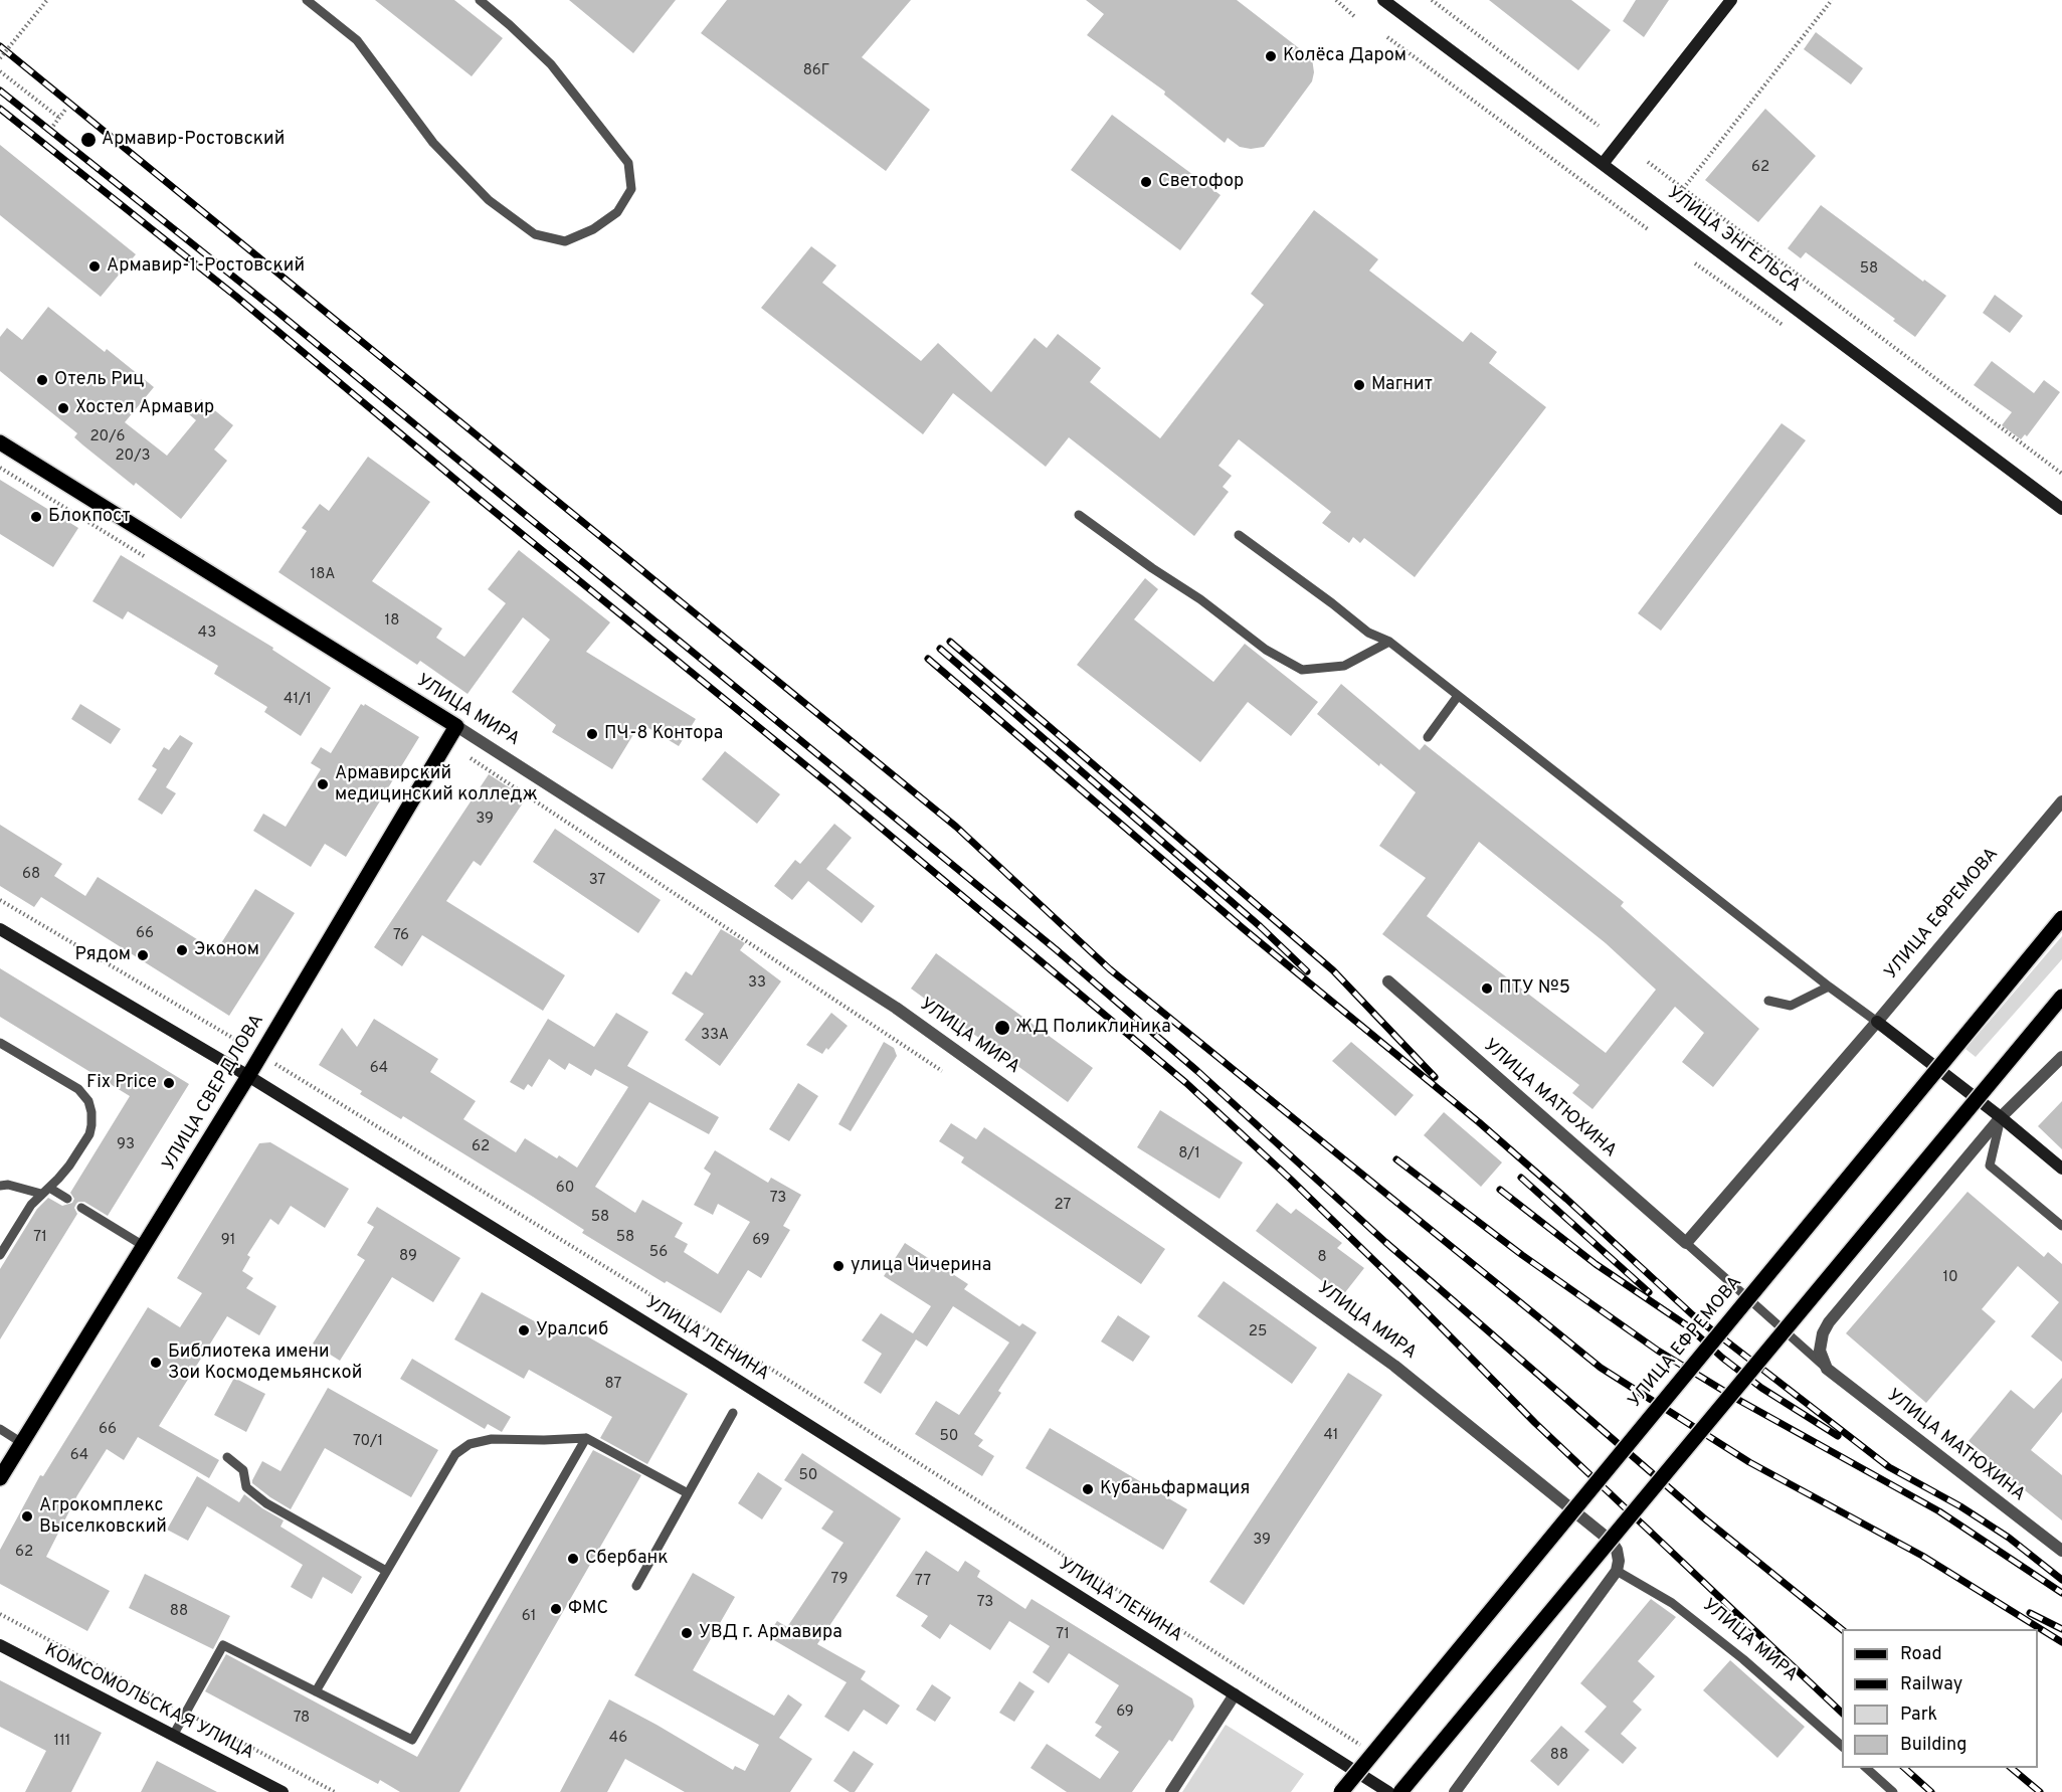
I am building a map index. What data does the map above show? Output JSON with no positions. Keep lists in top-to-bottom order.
{
  "streets": {
    "main road": ["УЛИЦА МИРА", "УЛИЦА ЕФРЕМОВА", "УЛИЦА СВЕРДЛОВА"],
    "street": [
      "УЛИЦА ЭНГЕЛЬСА",
      "УЛИЦА МАТЮХИНА",
      "УЛИЦА ЛЕНИНА",
      "КОМСОМОЛЬСКАЯ УЛИЦА"
    ]
  },
  "crossings": [
    ["УЛИЦА МИРА", "УЛИЦА СВЕРДЛОВА"],
    ["УЛИЦА ЕФРЕМОВА", "УЛИЦА МАТЮХИНА"],
    ["УЛИЦА СВЕРДЛОВА", "УЛИЦА ЛЕНИНА"]
  ],
  "places": [
    "Колёса Даром",
    "Армавир-Ростовский",
    "Светофор",
    "Армавир-1-Ростовский",
    "Отель Риц",
    "Магнит",
    "Хостел Армавир",
    "Блокпост",
    "ПЧ-8 Контора",
    "Армавирский медицинский колледж",
    "Эконом",
    "Рядом",
    "ПТУ №5",
    "ЖД Поликлиника",
    "Fix Price",
    "улица Чичерина",
    "Уралсиб",
    "Библиотека имени Зои Космодемьянской",
    "Кубаньфармация",
    "Агрокомплекс Выселковский",
    "Сбербанк",
    "ФМС",
    "УВД г. Армавира"
  ],
  "house_numbers": [
    "86Г",
    "62",
    "58",
    "20/6",
    "20/3",
    "18А",
    "18",
    "43",
    "41/1",
    "39",
    "68",
    "37",
    "66",
    "76",
    "33",
    "33А",
    "64",
    "93",
    "62",
    "8/1",
    "60",
    "73",
    "27",
    "58",
    "71",
    "58",
    "91",
    "69",
    "56",
    "89",
    "8",
    "10",
    "25",
    "87",
    "66",
    "41",
    "50",
    "70/1",
    "64",
    "50",
    "39",
    "62",
    "79",
    "77",
    "73",
    "88",
    "61",
    "71",
    "69",
    "78",
    "46",
    "111",
    "88"
  ],
  "legend": [
    "Road",
    "Railway",
    "Park",
    "Building"
  ]
}
